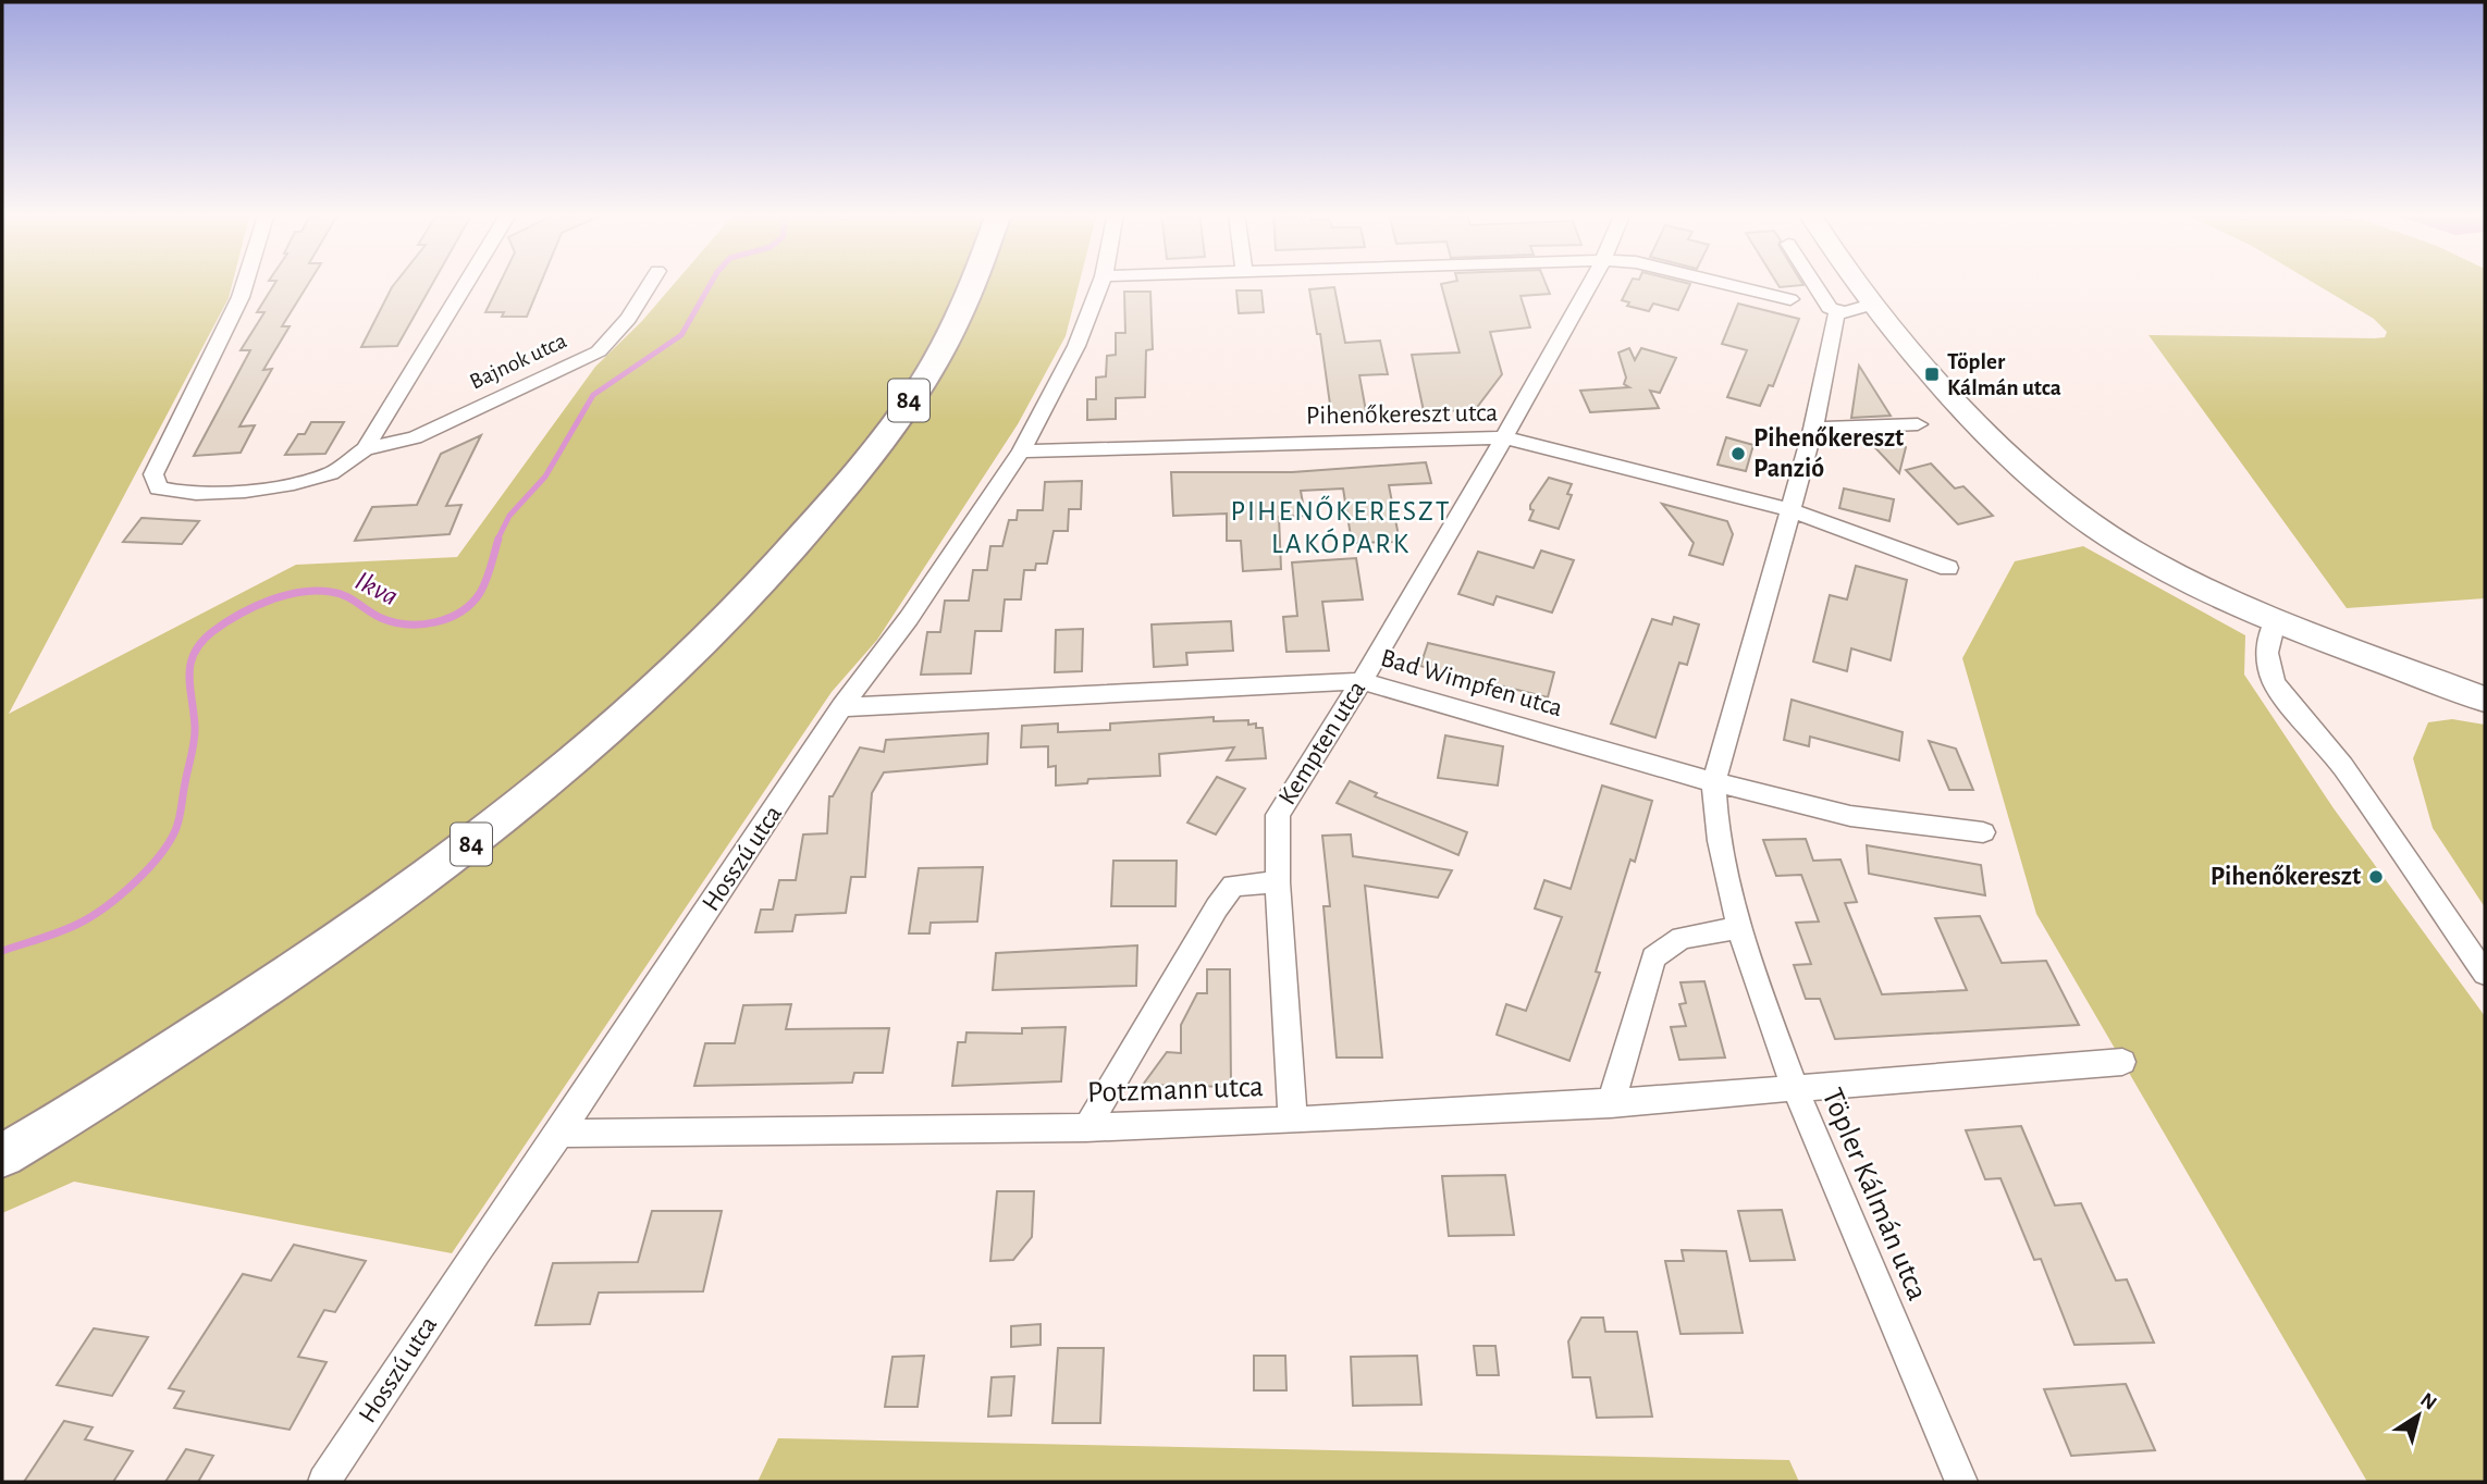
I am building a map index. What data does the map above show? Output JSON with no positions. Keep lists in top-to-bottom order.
{
  "streets": {
    "main road": ["84"],
    "street": [
      "Bajnok utca",
      "Pihenőkereszt utca",
      "Bad Wimpfen utca",
      "Kempten utca",
      "Hosszú utca",
      "Potzmann utca",
      "Töpler Kálmán utca"
    ]
  },
  "crossings": [
    ["Pihenőkereszt utca", "Kempten utca"],
    ["Pihenőkereszt utca", "Hosszú utca"],
    ["Pihenőkereszt utca", "Töpler Kálmán utca"],
    ["Bad Wimpfen utca", "Kempten utca"],
    ["Bad Wimpfen utca", "Hosszú utca"],
    ["Bad Wimpfen utca", "Töpler Kálmán utca"],
    ["Kempten utca", "Potzmann utca"],
    ["Hosszú utca", "Potzmann utca"],
    ["Potzmann utca", "Töpler Kálmán utca"]
  ],
  "districts": ["PIHENŐKERESZT LAKÓPARK"],
  "water": ["Ikva"],
  "places": {
    "transit": ["Töpler Kálmán utca"],
    "other": ["Pihenőkereszt Panzió", "Pihenőkereszt"]
  },
  "north": "top right"
}
